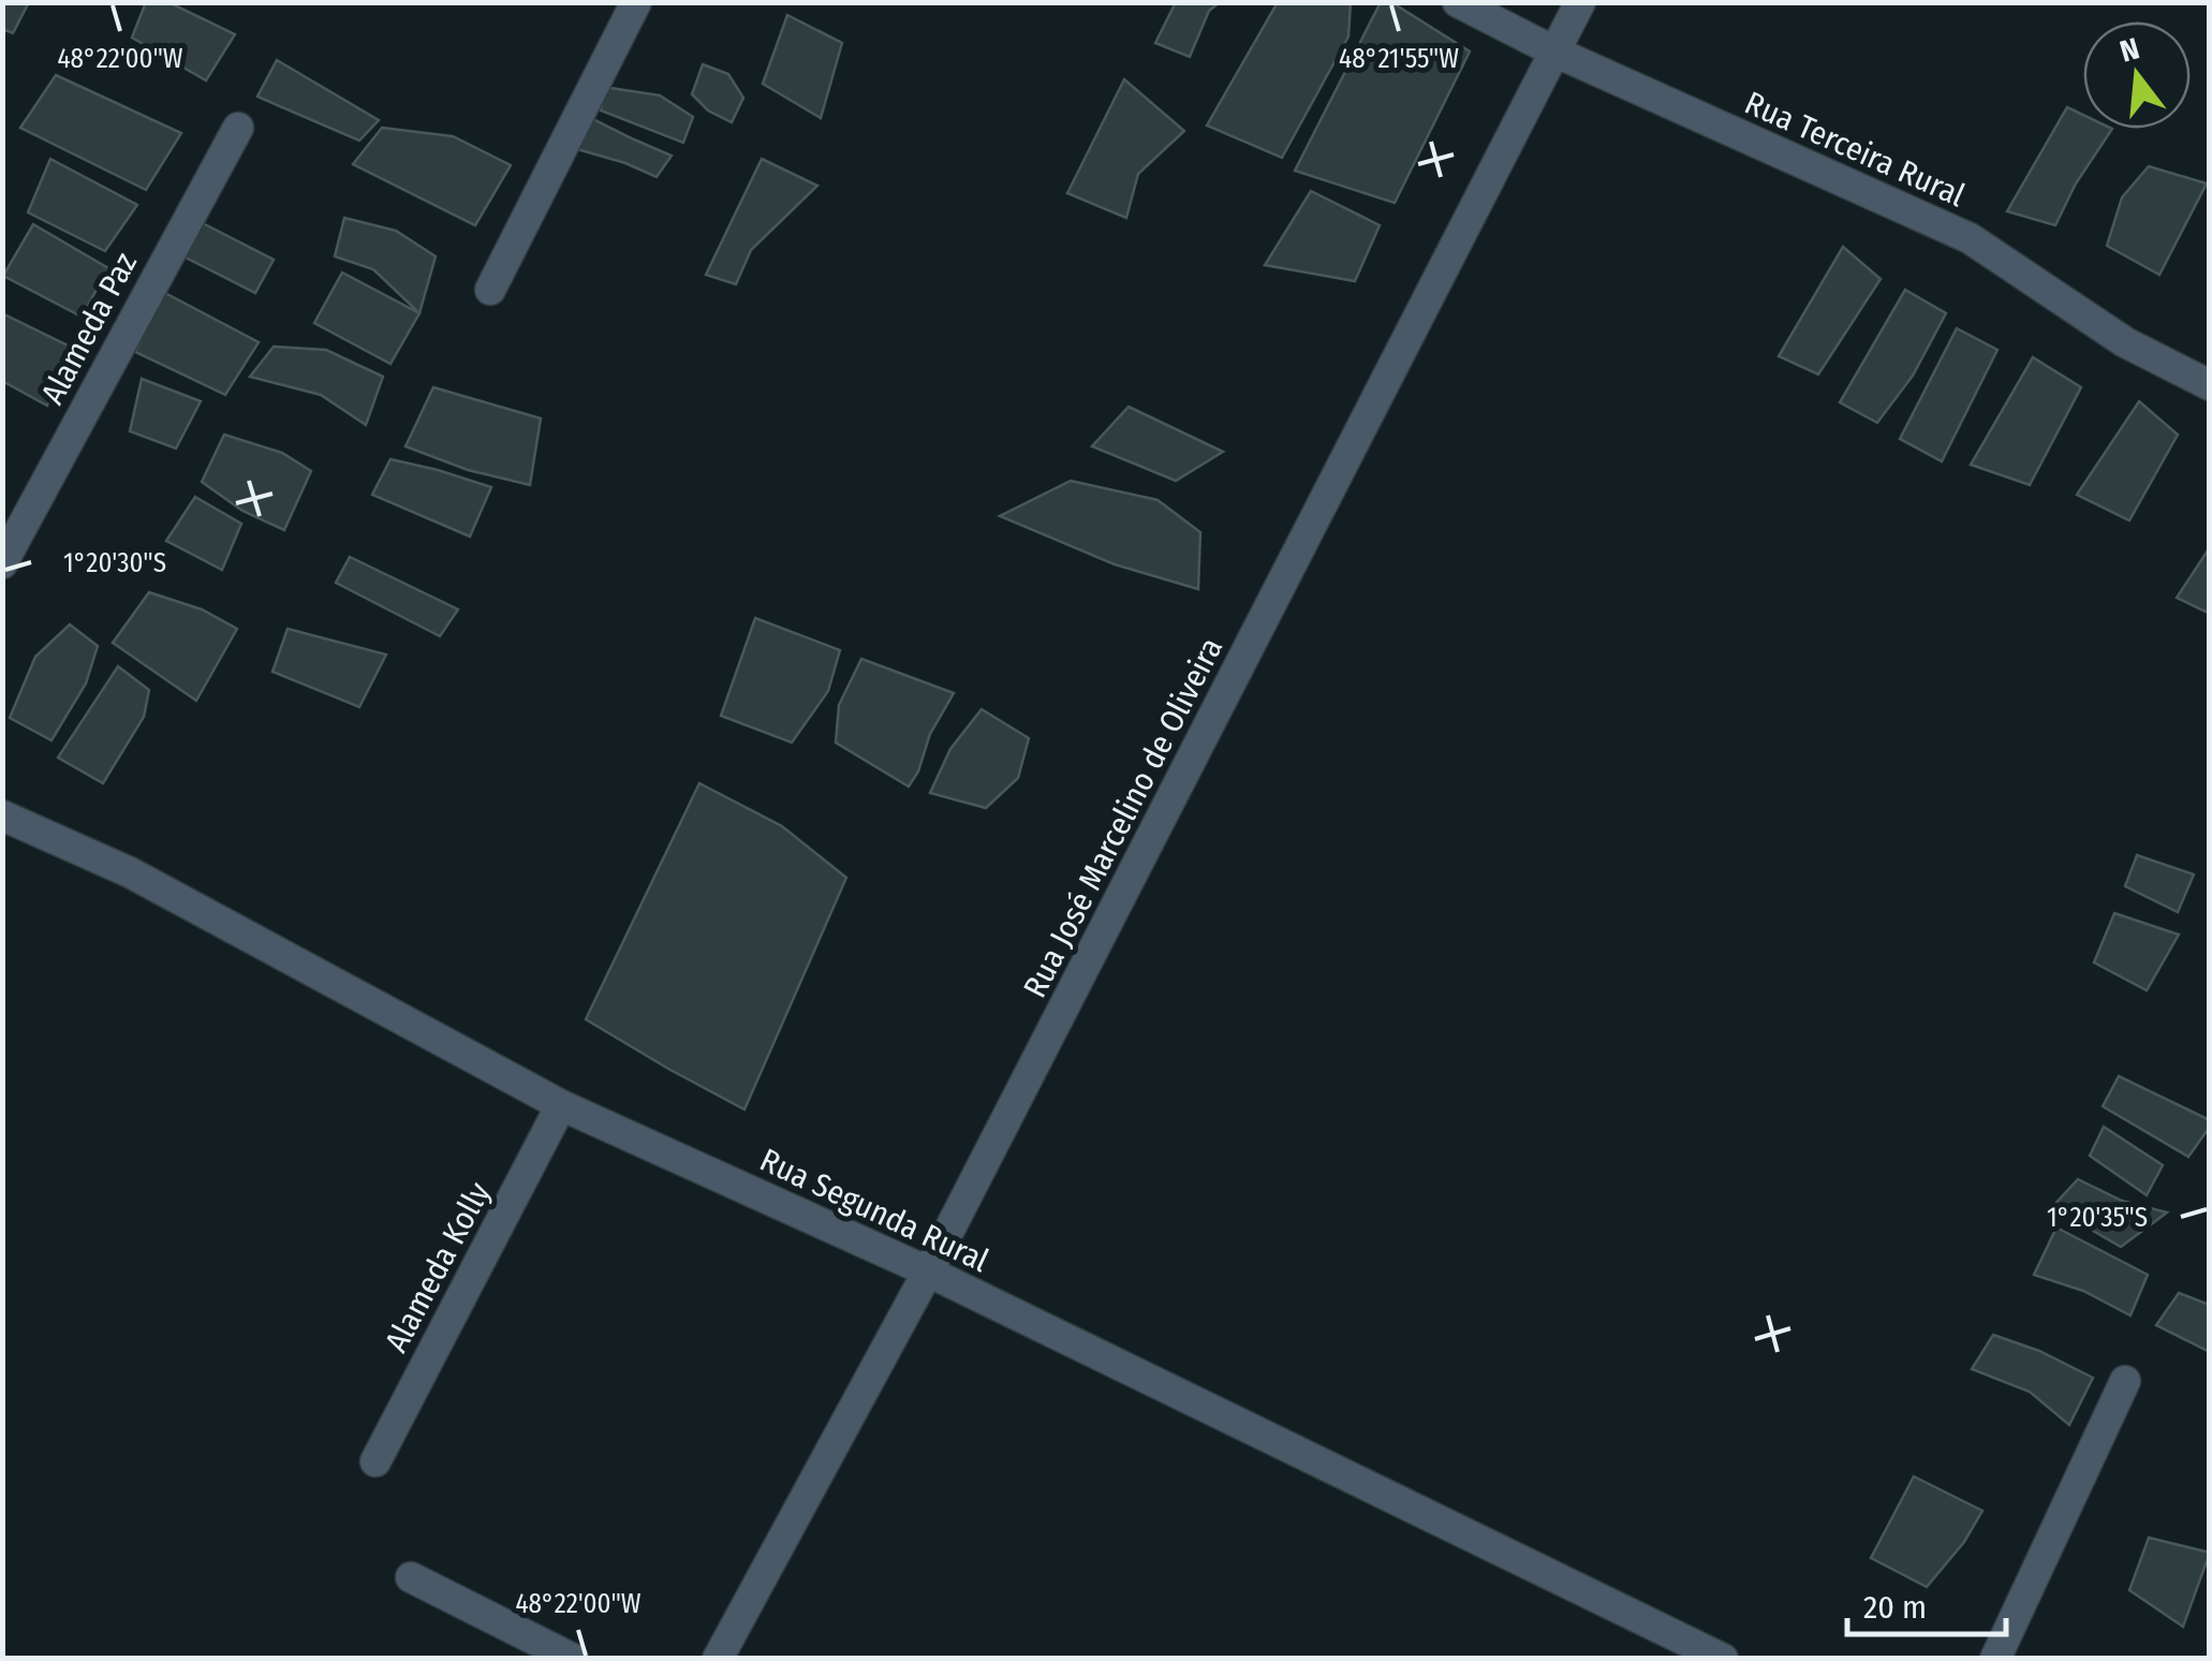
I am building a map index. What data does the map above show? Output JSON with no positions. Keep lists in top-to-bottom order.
{
  "streets": {
    "street": [
      "Rua Terceira Rural",
      "Alameda Paz",
      "Rua José Marcelino de Oliveira",
      "Rua Segunda Rural",
      "Alameda Kolly"
    ]
  },
  "crossings": [
    ["Rua Terceira Rural", "Rua José Marcelino de Oliveira"],
    ["Rua José Marcelino de Oliveira", "Rua Segunda Rural"],
    ["Rua Segunda Rural", "Alameda Kolly"]
  ],
  "scale_bar": "20 m",
  "north": "top",
  "coordinates": [
    "48°22'00\"W",
    "48°21'55\"W",
    "1°20'30\"S",
    "1°20'35\"S"
  ]
}
